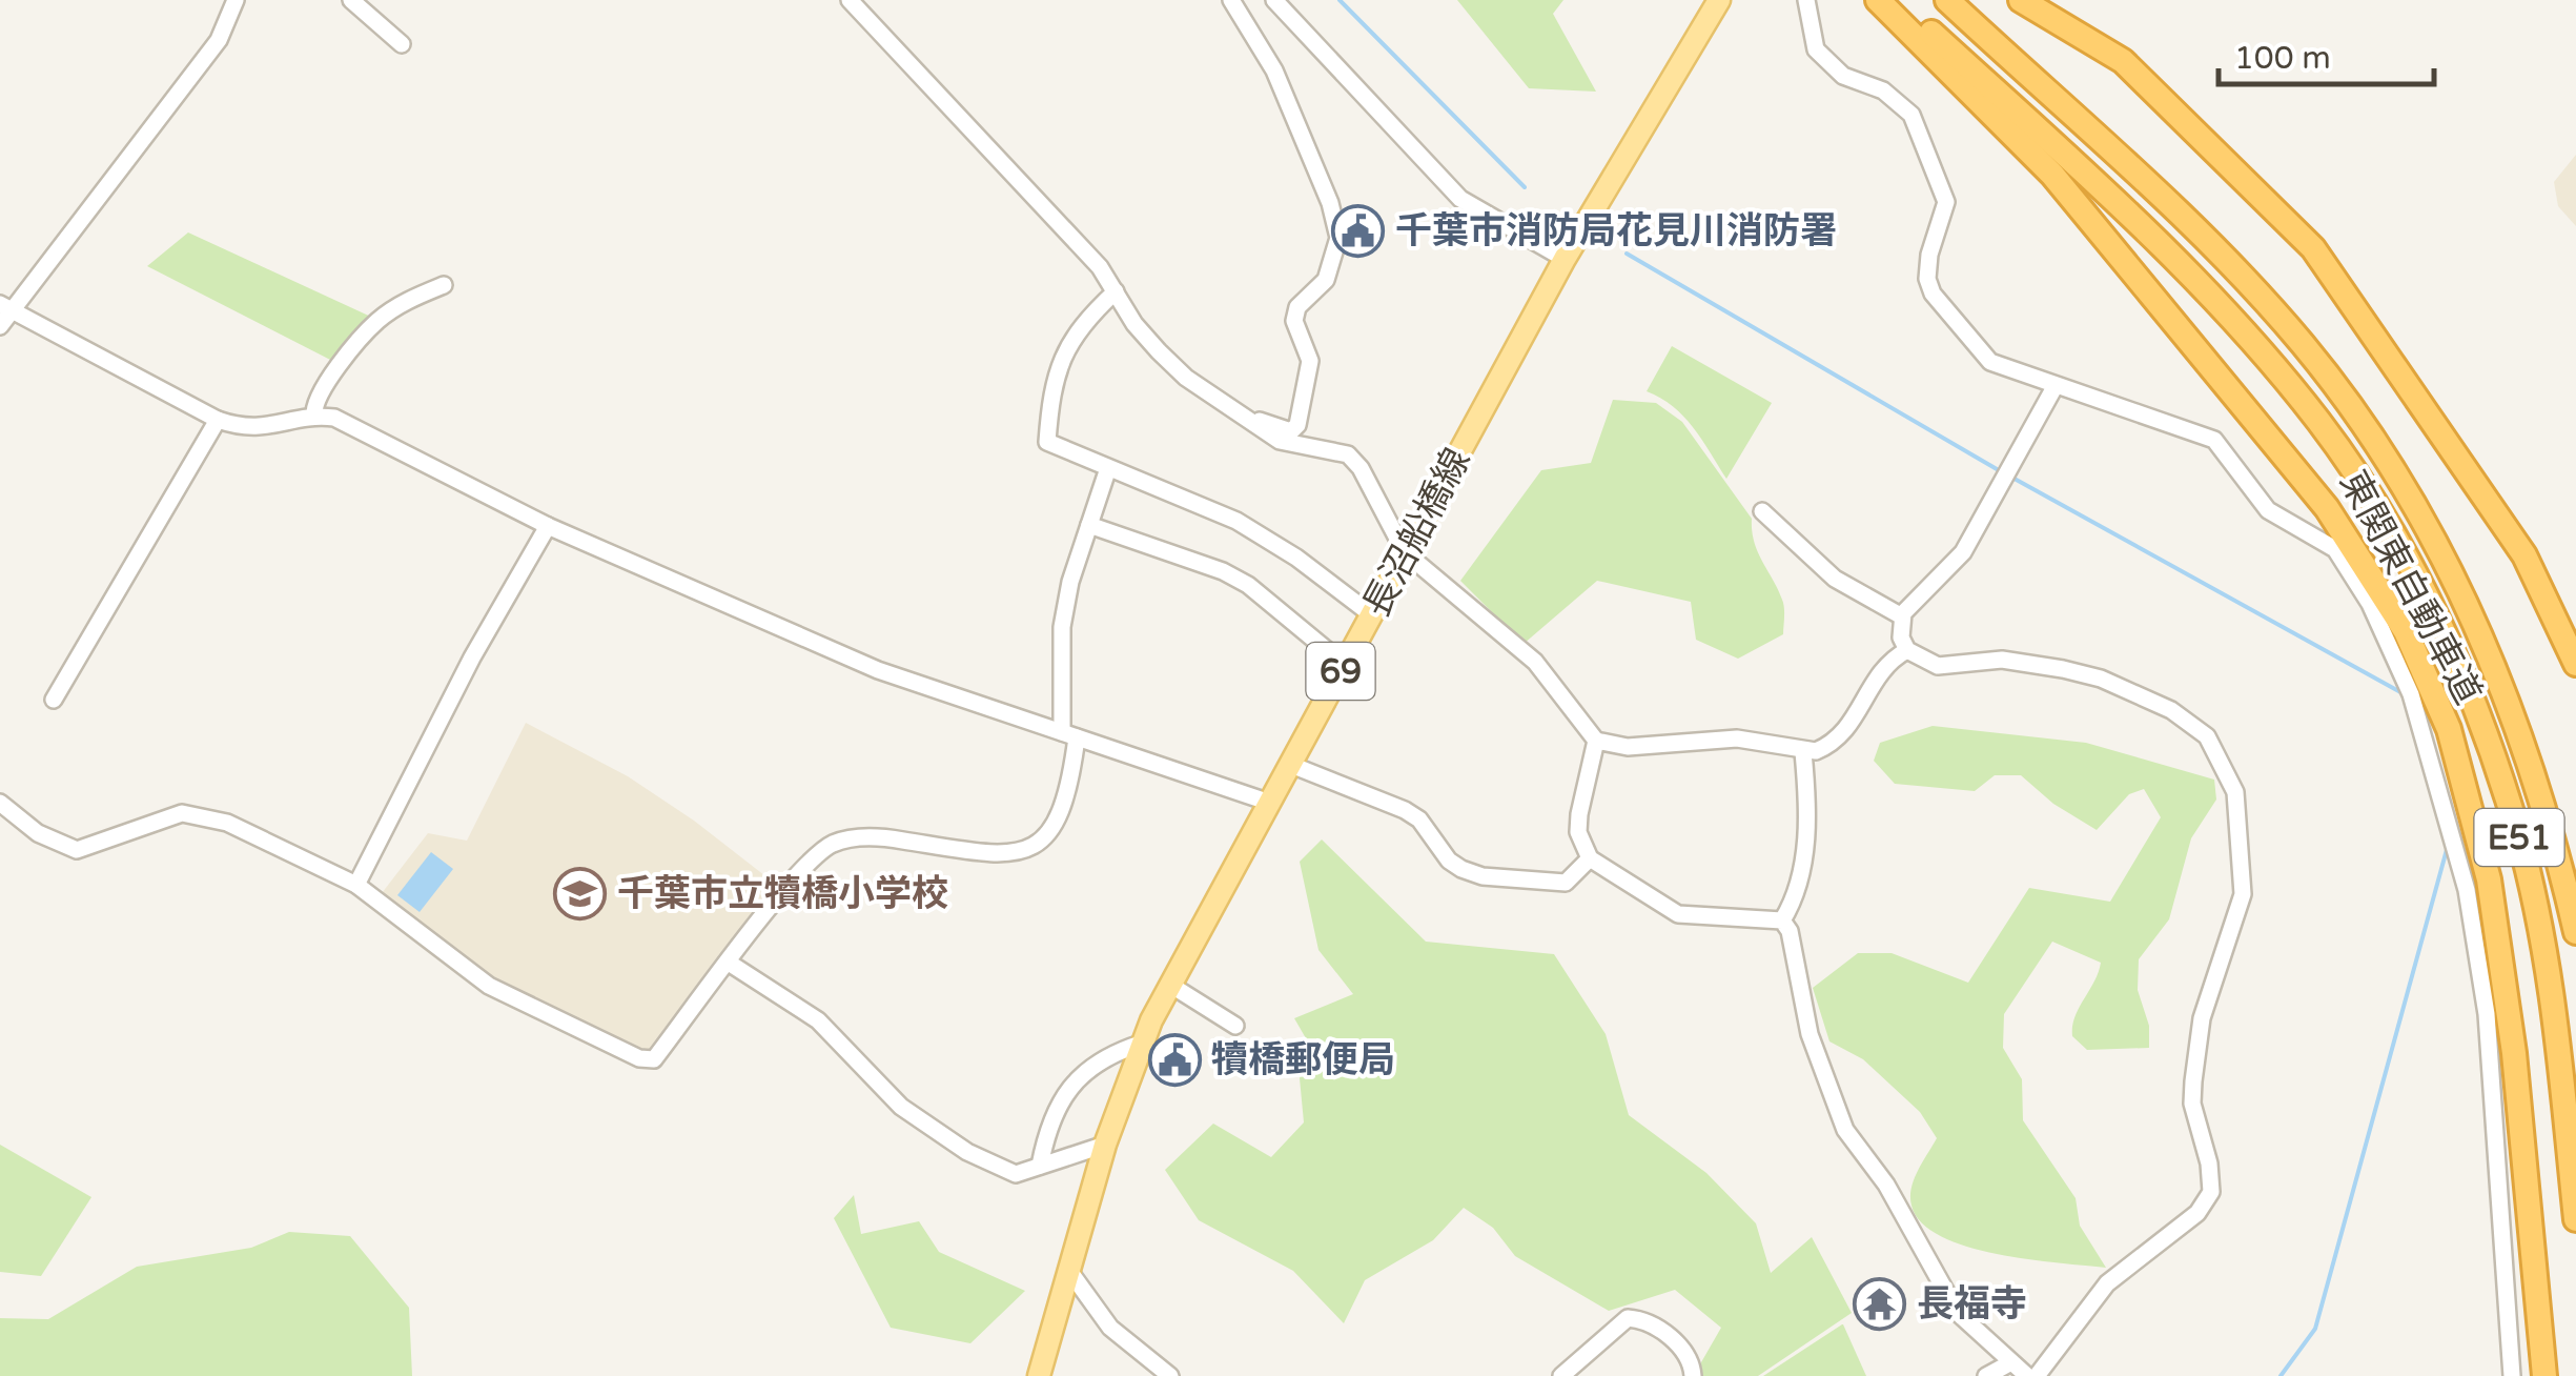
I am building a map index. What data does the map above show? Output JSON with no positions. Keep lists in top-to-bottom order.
{
  "streets": {
    "highway": ["東関東自動車道", "E51"],
    "main road": ["長沼船橋線", "69"]
  },
  "places": {
    "public building": ["千葉市消防局花見川消防署", "犢橋郵便局"],
    "school or university": ["千葉市立犢橋小学校"],
    "temple": ["長福寺"]
  },
  "scale_bar": "100 m"
}
